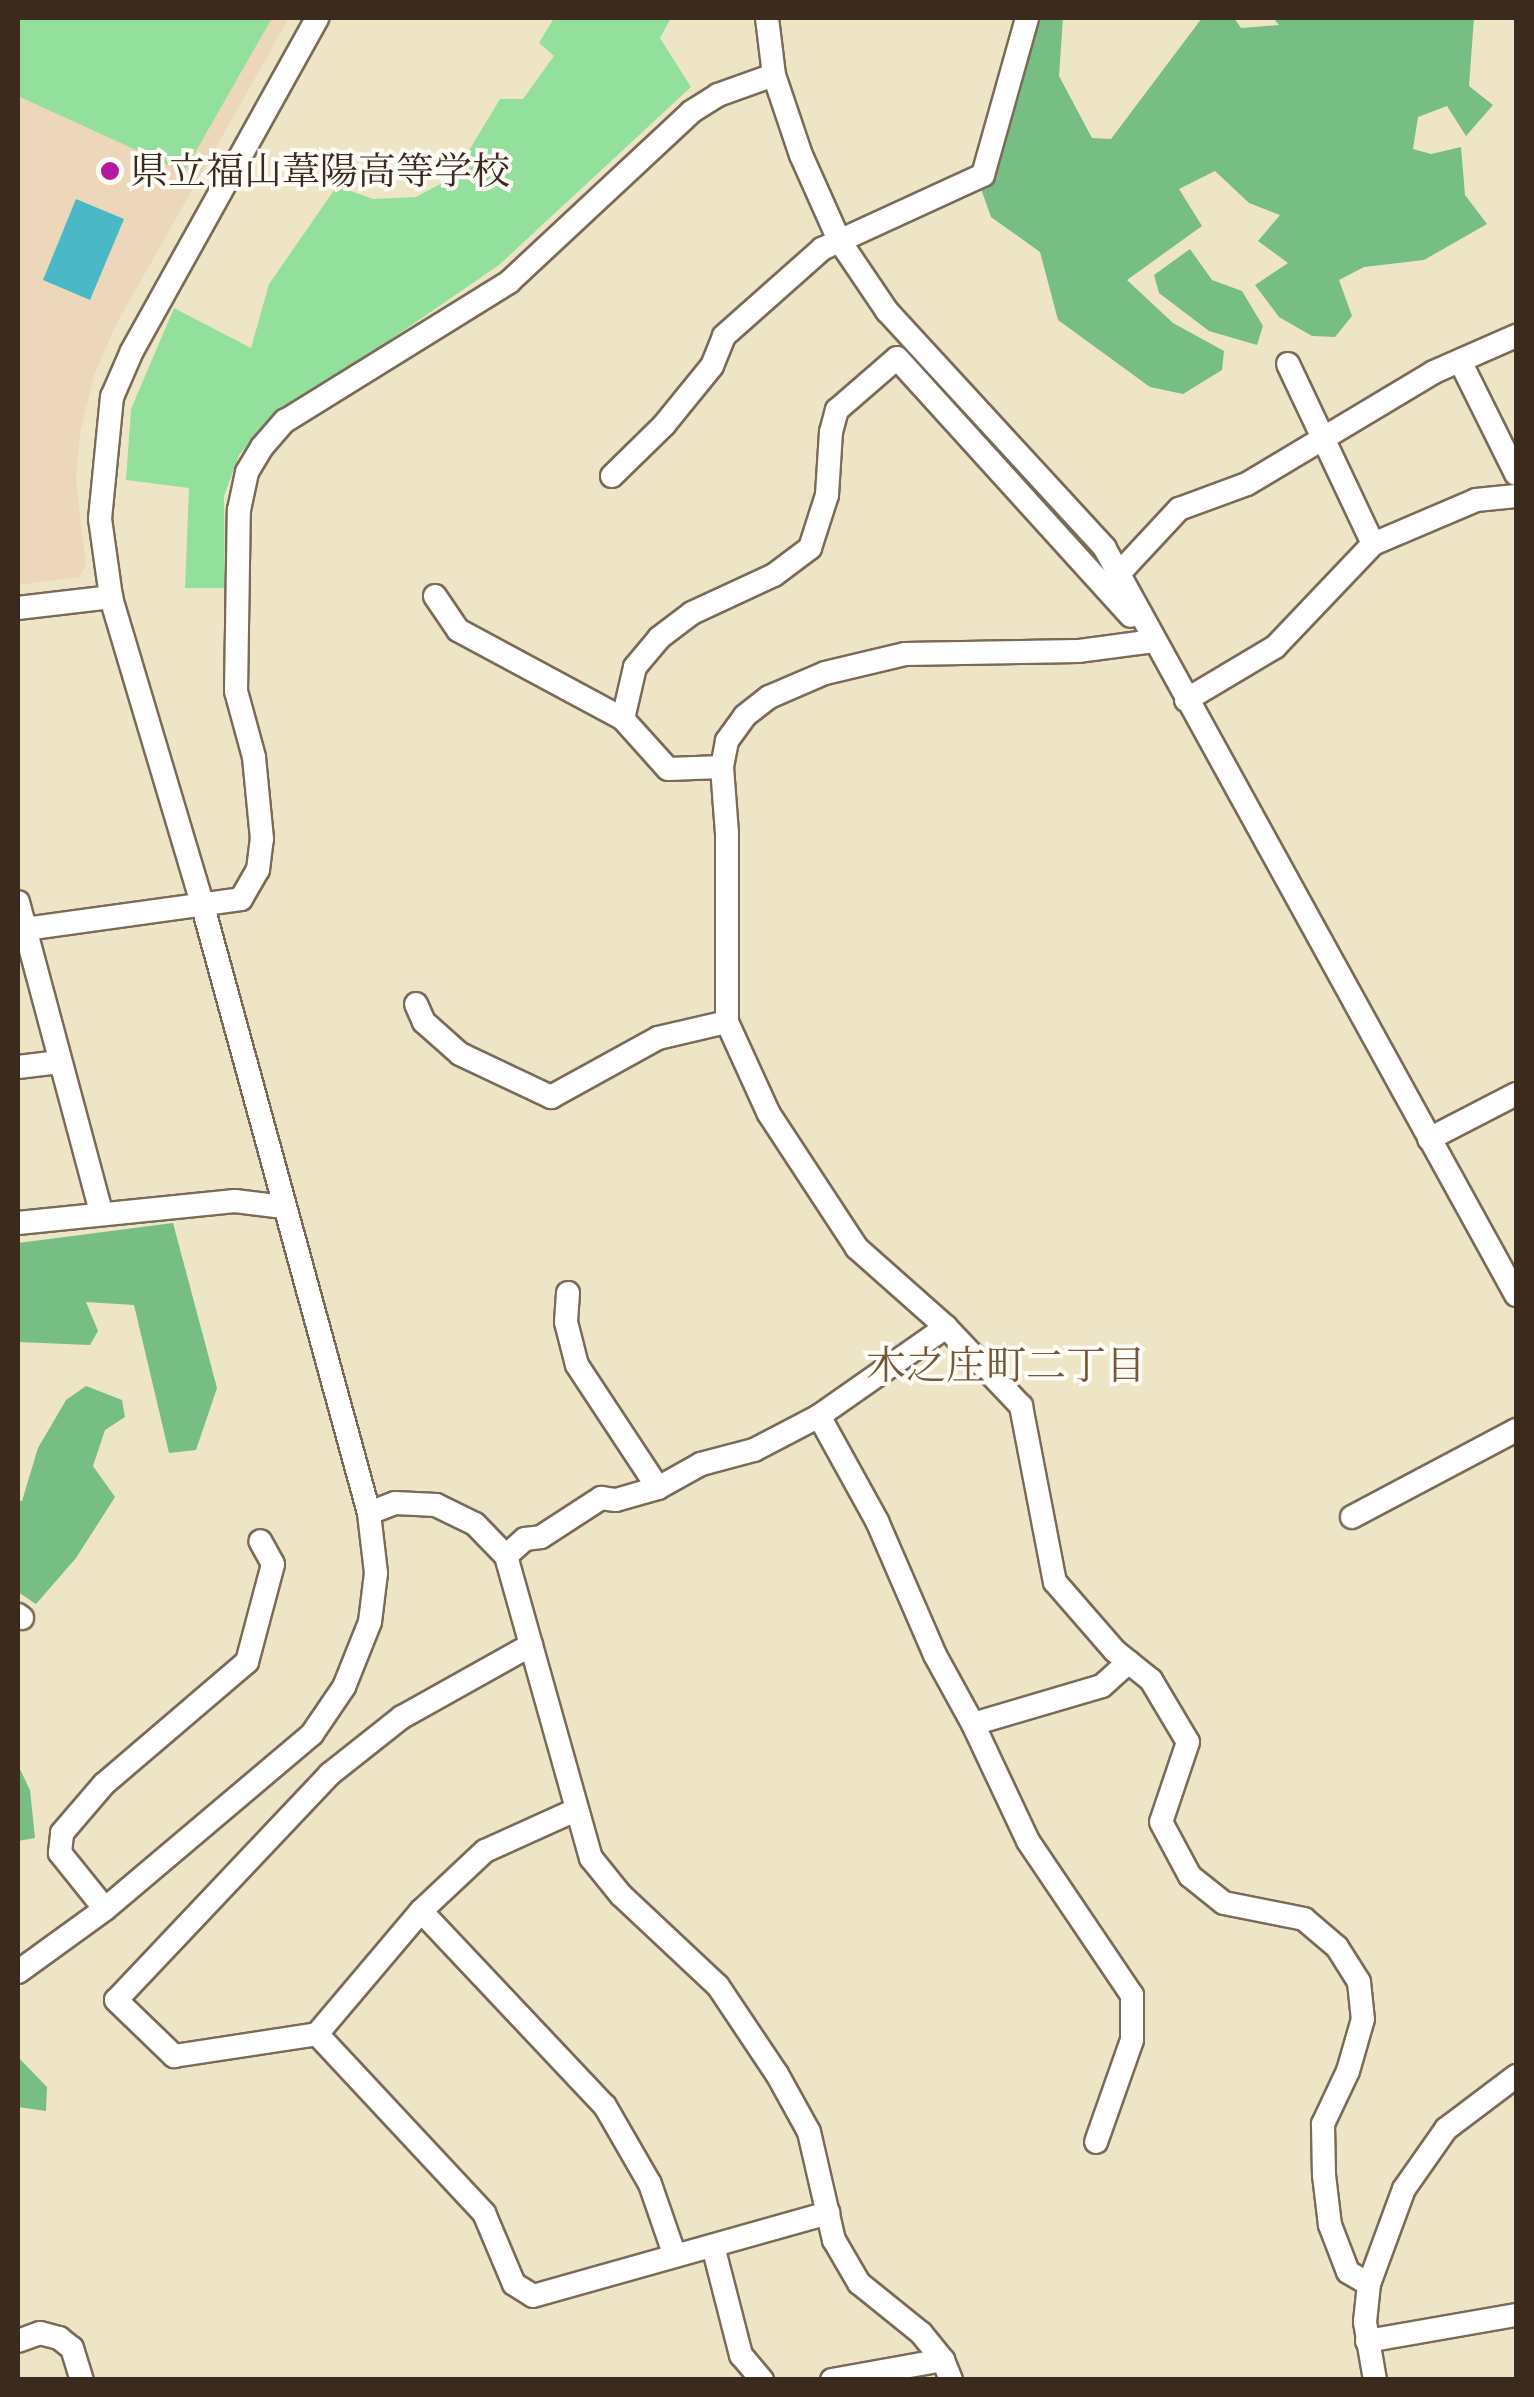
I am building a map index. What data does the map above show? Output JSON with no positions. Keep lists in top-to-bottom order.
{
  "districts": ["木之庄町二丁目"],
  "places": ["県立福山葦陽高等学校"]
}
